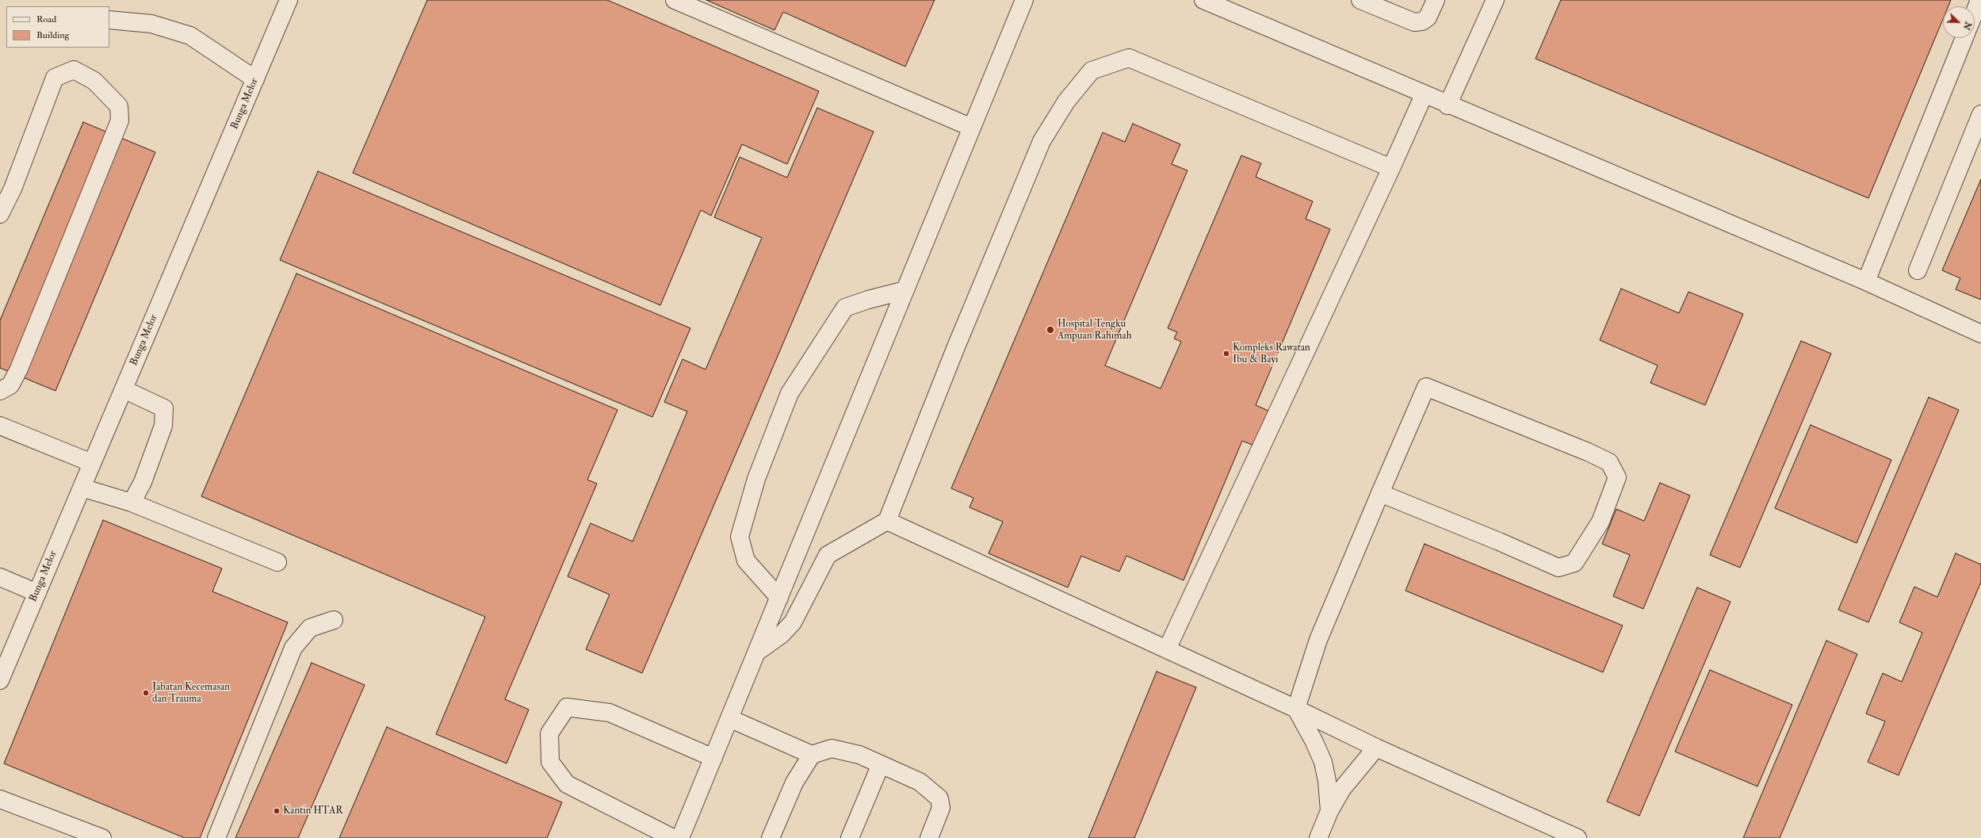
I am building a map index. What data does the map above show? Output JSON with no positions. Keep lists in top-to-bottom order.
{
  "streets": {
    "street": ["Bunga Melor"]
  },
  "places": [
    "Hospital Tengku Ampuan Rahimah",
    "Kompleks Rawatan Ibu & Bayi",
    "Jabatan Kecemasan dan Trauma",
    "Kantin HTAR"
  ],
  "legend": ["Road", "Building"],
  "north": "bottom right"
}
